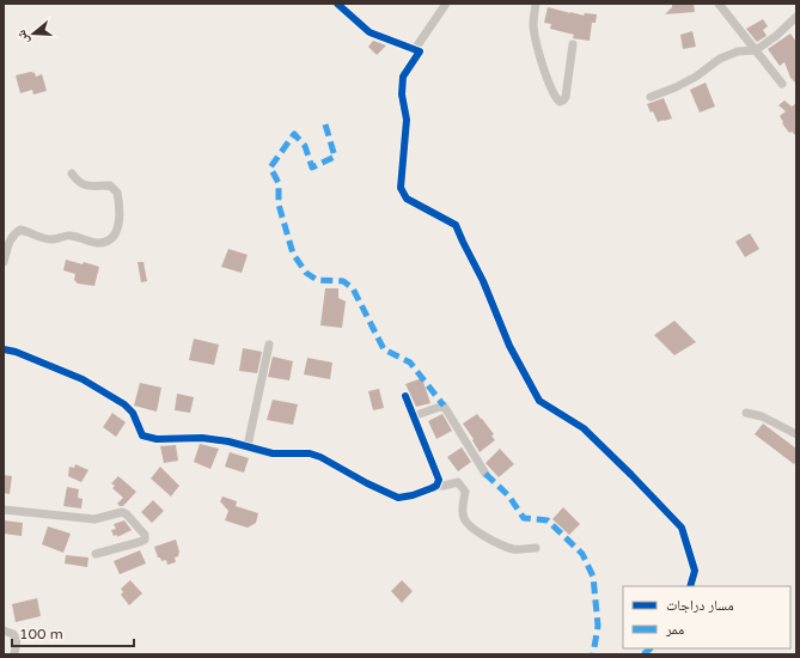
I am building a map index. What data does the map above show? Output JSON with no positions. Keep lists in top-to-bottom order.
{
  "legend": ["مسار دراجات", "ممر"],
  "scale_bar": "100 m",
  "north": "left"
}
